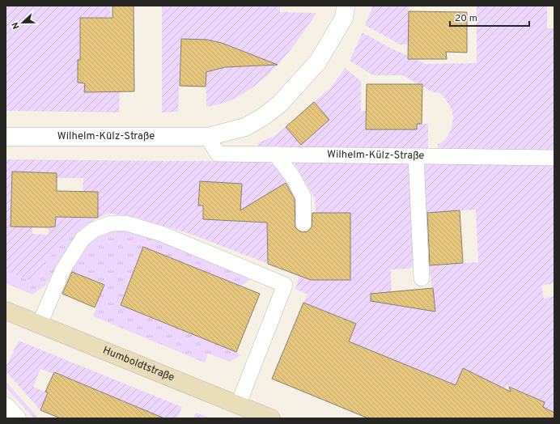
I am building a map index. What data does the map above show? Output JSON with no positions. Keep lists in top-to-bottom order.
{
  "streets": {
    "street": ["Wilhelm-Külz-Straße", "Humboldtstraße"]
  },
  "scale_bar": "20 m",
  "north": "left"
}
